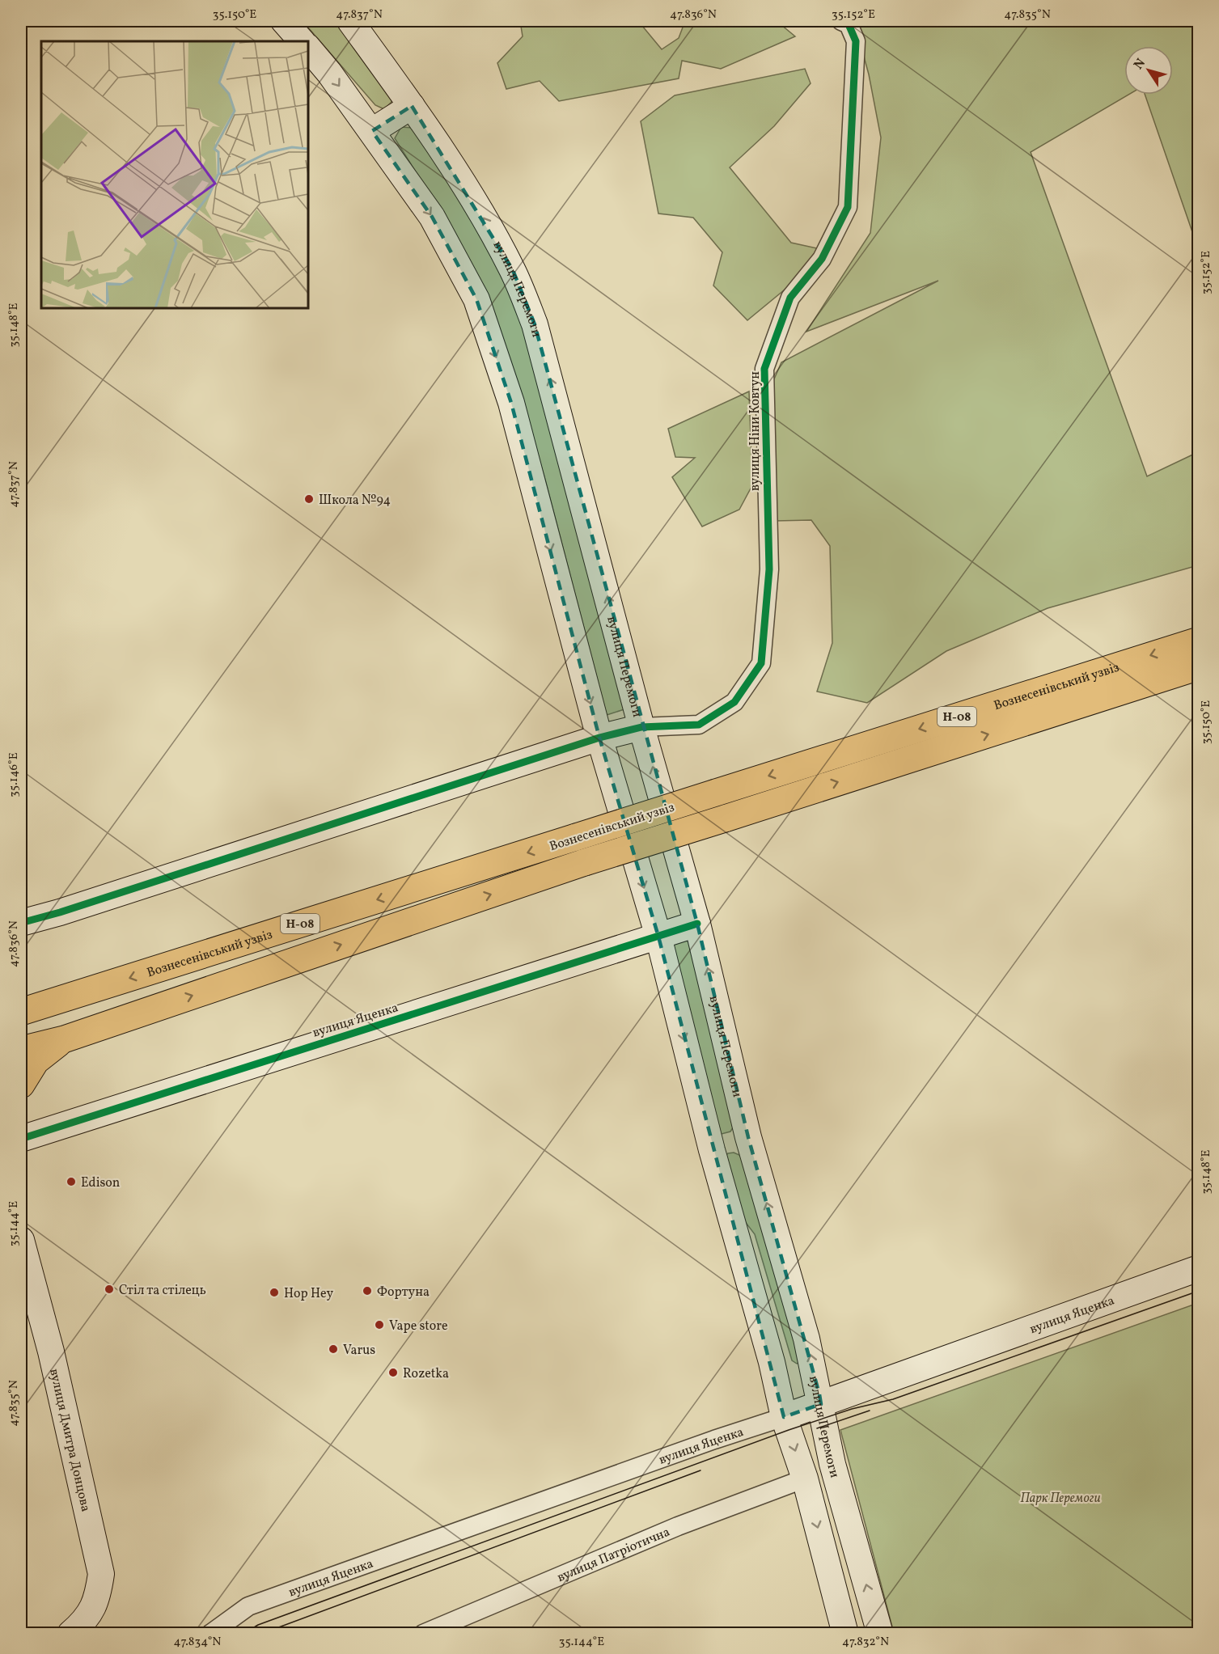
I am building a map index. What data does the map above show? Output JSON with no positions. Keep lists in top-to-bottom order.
{
  "streets": {
    "main road": [
      "вулиця Перемоги",
      "Вознесенівський узвіз",
      "Н-08",
      "вулиця Яценка",
      "вулиця Дмитра Донцова"
    ],
    "street": ["вулиця Ніни Ковтун", "вулиця Патріотична"]
  },
  "crossings": [
    ["вулиця Перемоги", "вулиця Ніни Ковтун"],
    ["вулиця Перемоги", "вулиця Яценка"],
    ["Вознесенівський узвіз", "Н-08"]
  ],
  "parks": ["Парк Перемоги"],
  "places": [
    "Школа №94",
    "Edison",
    "Стіл та стілець",
    "Фортуна",
    "Hop Hey",
    "Vape store",
    "Varus",
    "Rozetka"
  ],
  "north": "top left",
  "coordinates": [
    "35.150°E",
    "47.837°N",
    "47.836°N",
    "35.152°E",
    "47.835°N",
    "35.148°E",
    "35.146°E",
    "35.144°E",
    "47.834°N",
    "47.832°N"
  ]
}
